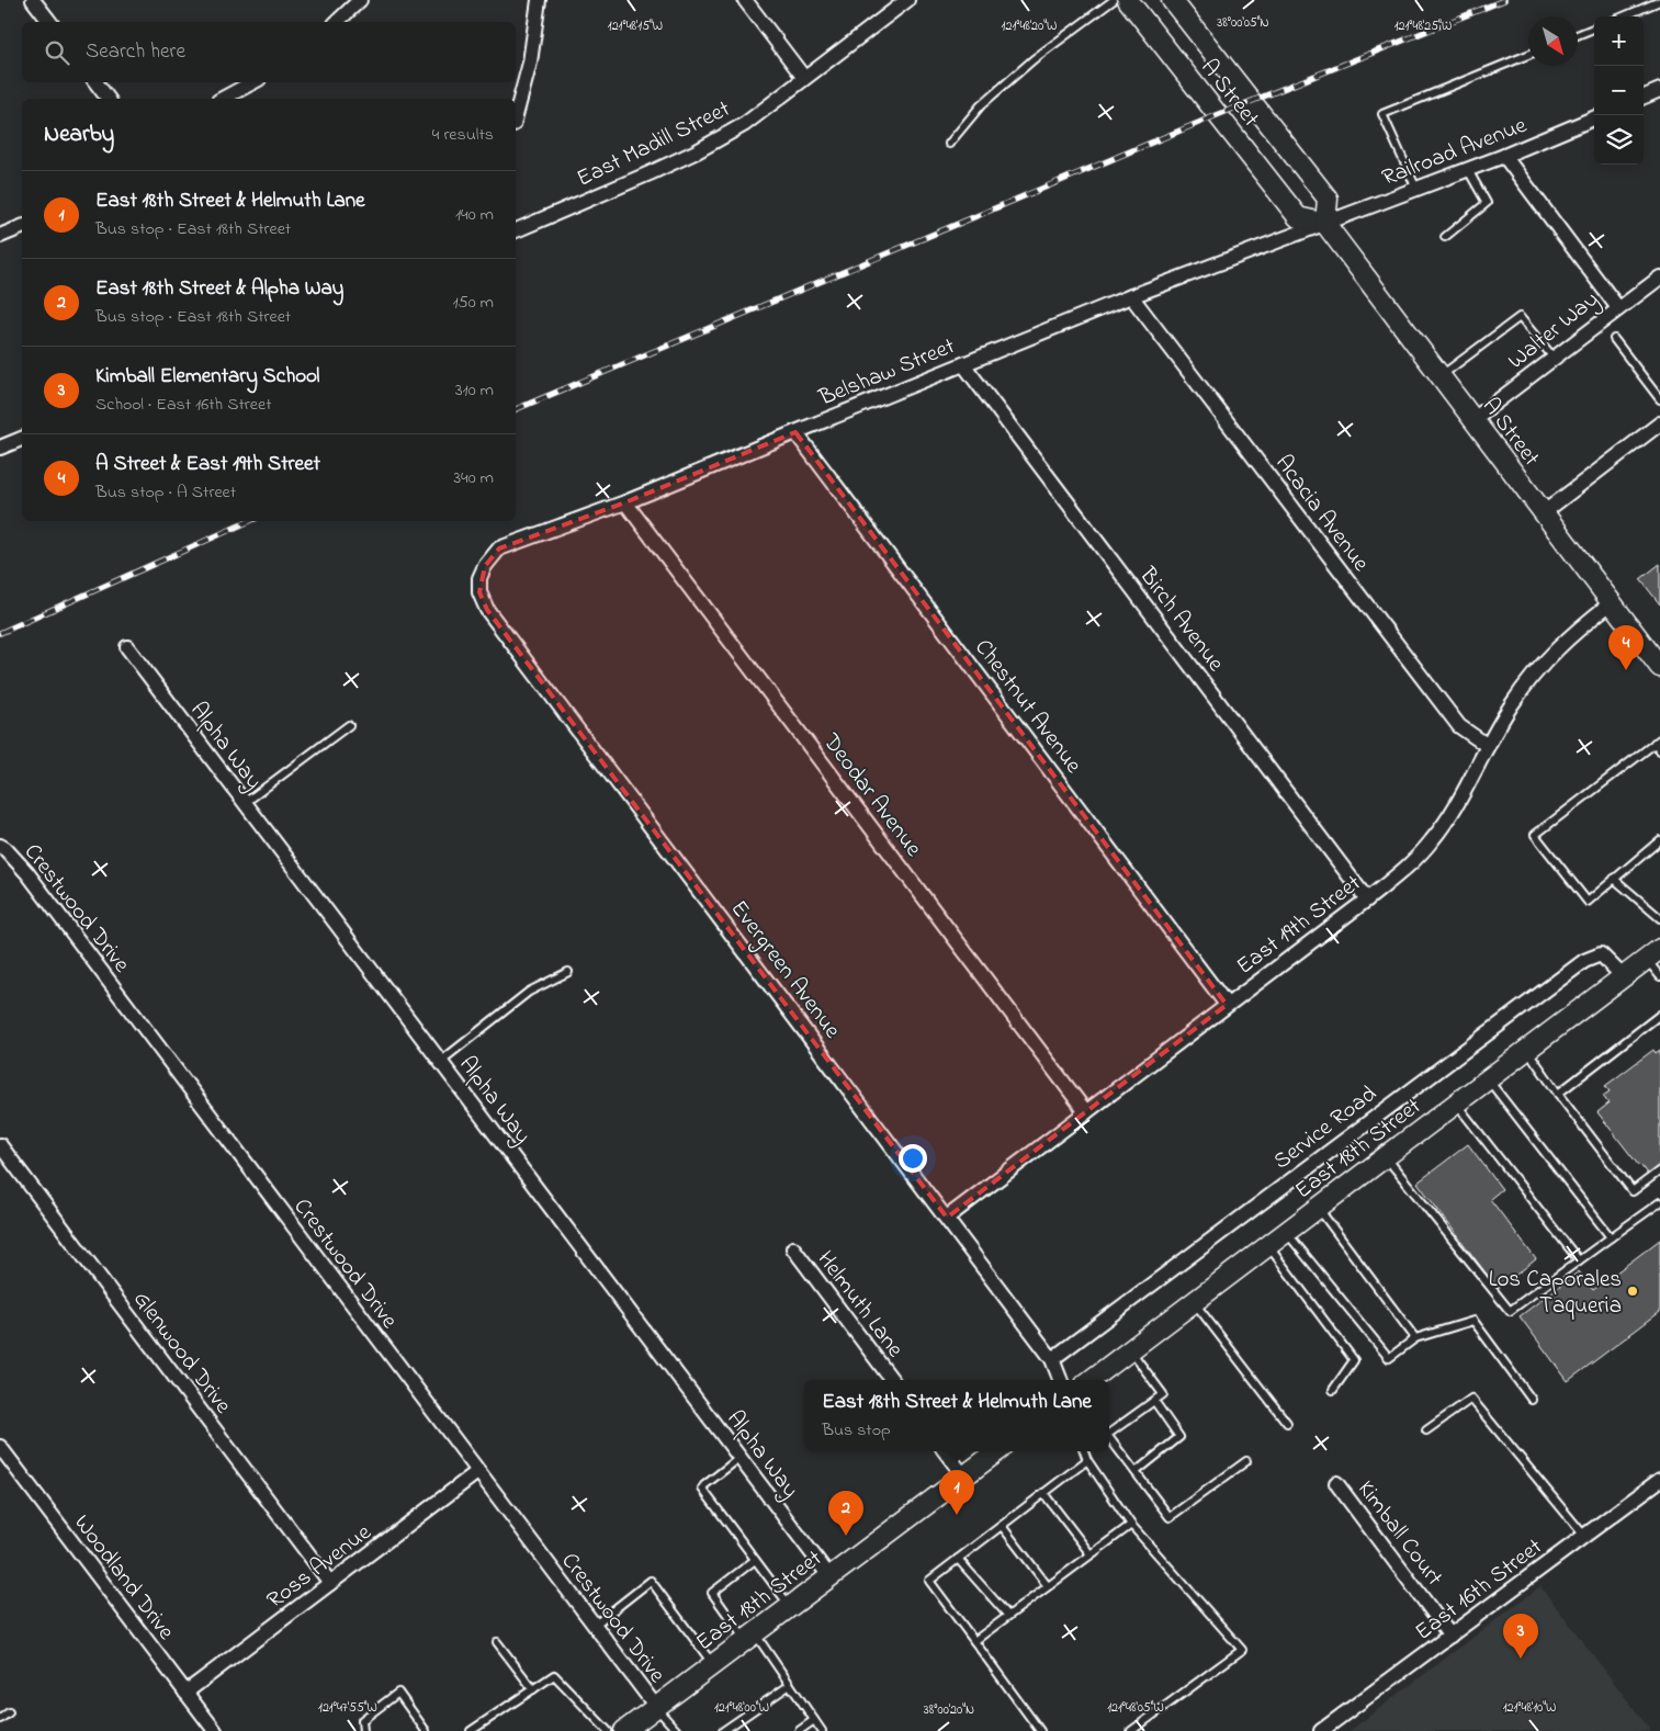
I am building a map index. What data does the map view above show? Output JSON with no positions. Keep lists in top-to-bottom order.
{
  "streets": {
    "main road": ["A Street", "East 18th Street"],
    "street": [
      "East Madill Street",
      "Railroad Avenue",
      "Walter Way",
      "Belshaw Street",
      "Acacia Avenue",
      "Birch Avenue",
      "Chestnut Avenue",
      "Alpha Way",
      "Deodar Avenue",
      "Crestwood Drive",
      "East 19th Street",
      "Evergreen Avenue",
      "Service Road",
      "Helmuth Lane",
      "Glenwood Drive",
      "Kimball Court",
      "Ross Avenue",
      "Woodland Drive",
      "East 16th Street"
    ]
  },
  "crossings": [
    ["A Street", "Railroad Avenue"],
    ["A Street", "Walter Way"],
    ["A Street", "Belshaw Street"],
    ["A Street", "East 19th Street"],
    ["Railroad Avenue", "Walter Way"],
    ["Railroad Avenue", "Belshaw Street"],
    ["Belshaw Street", "Acacia Avenue"],
    ["Belshaw Street", "Birch Avenue"],
    ["Belshaw Street", "Chestnut Avenue"],
    ["Belshaw Street", "Deodar Avenue"],
    ["Belshaw Street", "Evergreen Avenue"],
    ["Acacia Avenue", "East 19th Street"],
    ["Birch Avenue", "East 19th Street"],
    ["Chestnut Avenue", "East 19th Street"],
    ["Alpha Way", "East 18th Street"],
    ["Deodar Avenue", "East 19th Street"],
    ["Crestwood Drive", "East 18th Street"],
    ["Crestwood Drive", "Ross Avenue"],
    ["East 19th Street", "Evergreen Avenue"],
    ["Evergreen Avenue", "Service Road"],
    ["Service Road", "East 18th Street"],
    ["Glenwood Drive", "Ross Avenue"],
    ["Kimball Court", "East 16th Street"],
    ["Ross Avenue", "Woodland Drive"]
  ],
  "places": ["Los Caporales Taqueria"],
  "north": "bottom right",
  "page": {
    "map_buttons": ["+", "−"],
    "search": "Search here",
    "heading": ["Nearby", "4 results"],
    "list": [
      {
        "mark": "1",
        "name": "East 18th Street & Helmuth Lane",
        "note": "Bus stop · East 18th Street",
        "value": "140 m"
      },
      {
        "mark": "2",
        "name": "East 18th Street & Alpha Way",
        "note": "Bus stop · East 18th Street",
        "value": "150 m"
      },
      {
        "mark": "3",
        "name": "Kimball Elementary School",
        "note": "School · East 16th Street",
        "value": "310 m"
      },
      {
        "mark": "4",
        "name": "A Street & East 19th Street",
        "note": "Bus stop · A Street",
        "value": "340 m"
      }
    ],
    "pins": [
      "4",
      "1",
      "2",
      "3"
    ],
    "popup": ["East 18th Street & Helmuth Lane", "Bus stop"]
  },
  "coordinates": [
    "38°00'05\"N",
    "121°48'15\"W",
    "121°48'20\"W",
    "121°48'25\"W",
    "121°47'55\"W",
    "121°48'00\"W",
    "121°48'05\"W",
    "121°48'10\"W",
    "38°00'20\"N"
  ]
}
